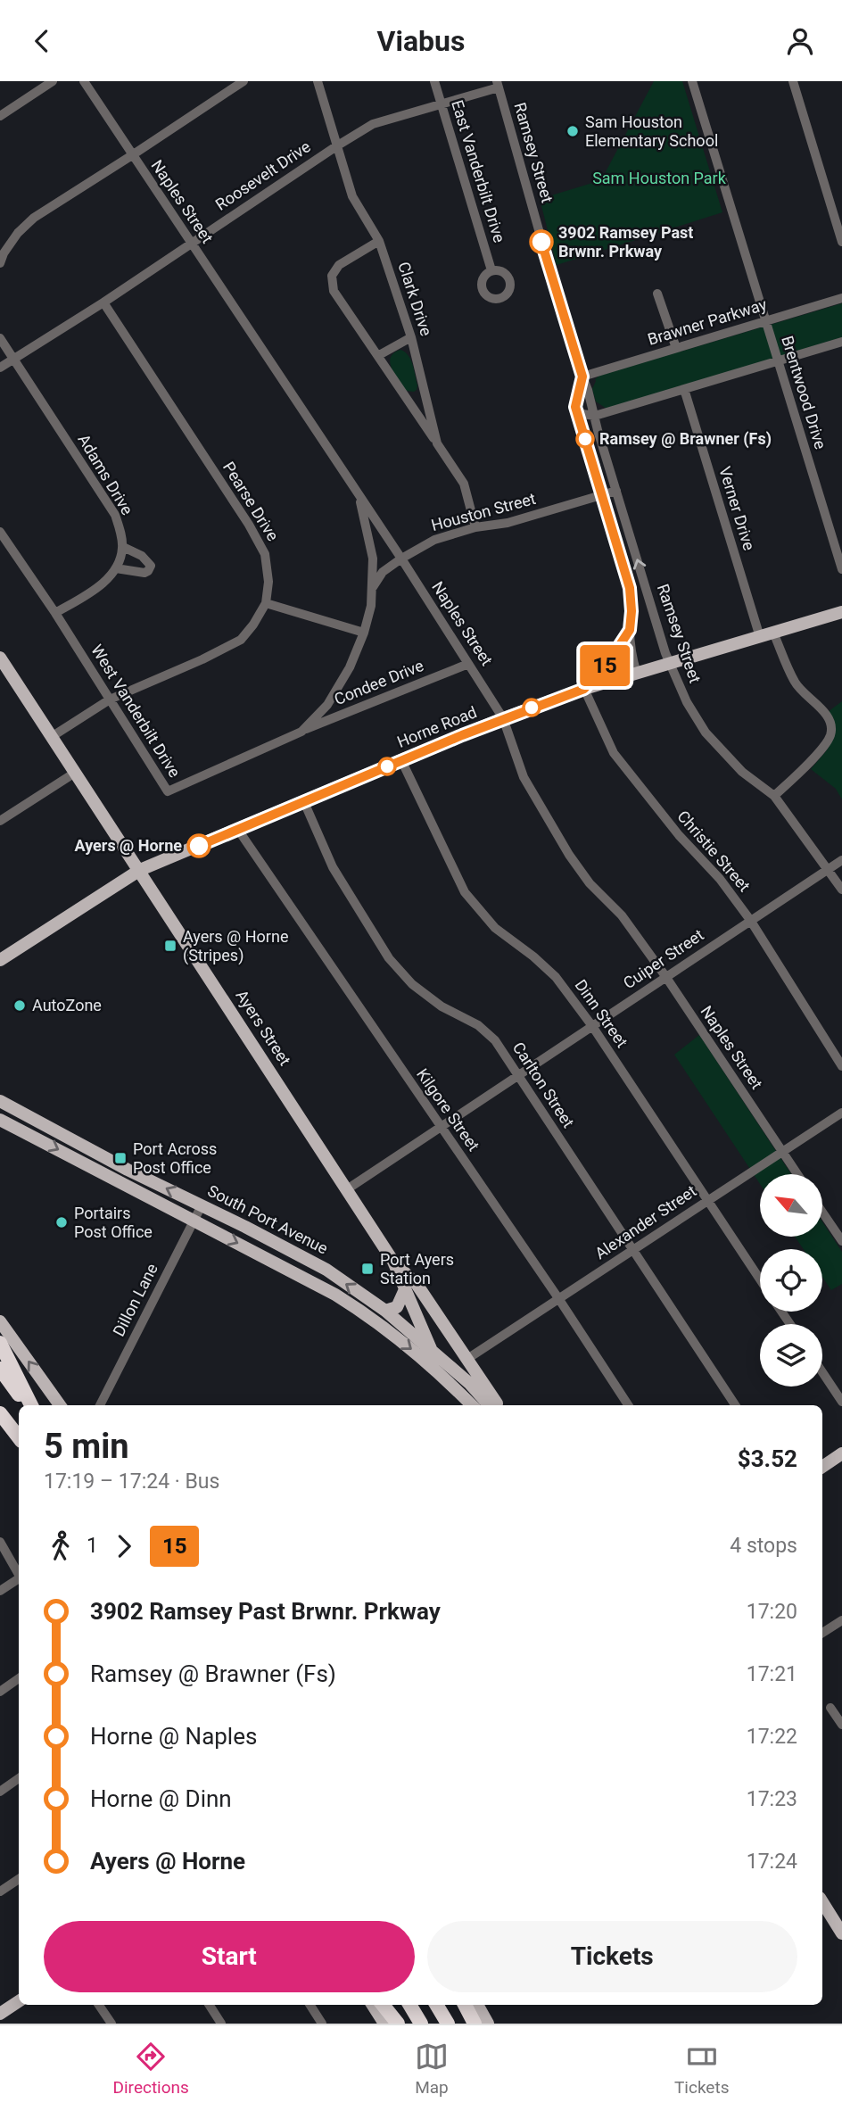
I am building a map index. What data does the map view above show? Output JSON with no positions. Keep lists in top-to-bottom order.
{
  "streets": {
    "main road": ["Horne Road", "Ayers Street", "South Port Avenue"],
    "street": [
      "Ramsey Street",
      "East Vanderbilt Drive",
      "Roosevelt Drive",
      "Naples Street",
      "Clark Drive",
      "Brawner Parkway",
      "Brentwood Drive",
      "Adams Drive",
      "Pearse Drive",
      "Verner Drive",
      "Houston Street",
      "Condee Drive",
      "West Vanderbilt Drive",
      "Christie Street",
      "Cuiper Street",
      "Dinn Street",
      "Carlton Street",
      "Kilgore Street",
      "Alexander Street",
      "Dillon Lane"
    ]
  },
  "crossings": [
    ["Ramsey Street", "Roosevelt Drive"],
    ["Ramsey Street", "Brawner Parkway"],
    ["Ramsey Street", "Houston Street"],
    ["Ramsey Street", "Horne Road"],
    ["Ramsey Street", "Cuiper Street"],
    ["East Vanderbilt Drive", "Roosevelt Drive"],
    ["Roosevelt Drive", "Naples Street"],
    ["Roosevelt Drive", "Clark Drive"],
    ["Roosevelt Drive", "Adams Drive"],
    ["Roosevelt Drive", "Pearse Drive"],
    ["Naples Street", "Houston Street"],
    ["Naples Street", "Condee Drive"],
    ["Naples Street", "West Vanderbilt Drive"],
    ["Naples Street", "Horne Road"],
    ["Naples Street", "Cuiper Street"],
    ["Naples Street", "Alexander Street"],
    ["Clark Drive", "Houston Street"],
    ["Brawner Parkway", "Brentwood Drive"],
    ["Pearse Drive", "West Vanderbilt Drive"],
    ["Pearse Drive", "Ayers Street"],
    ["Verner Drive", "Horne Road"],
    ["Houston Street", "West Vanderbilt Drive"],
    ["Condee Drive", "West Vanderbilt Drive"],
    ["Horne Road", "Christie Street"],
    ["Horne Road", "Dinn Street"],
    ["Horne Road", "Ayers Street"],
    ["Horne Road", "Carlton Street"],
    ["Horne Road", "Kilgore Street"],
    ["Christie Street", "Cuiper Street"],
    ["Cuiper Street", "Dinn Street"],
    ["Cuiper Street", "Ayers Street"],
    ["Cuiper Street", "Carlton Street"],
    ["Cuiper Street", "Kilgore Street"],
    ["Dinn Street", "Alexander Street"],
    ["Ayers Street", "South Port Avenue"],
    ["Ayers Street", "Alexander Street"],
    ["Carlton Street", "Alexander Street"],
    ["Kilgore Street", "Alexander Street"],
    ["South Port Avenue", "Dillon Lane"]
  ],
  "parks": ["Sam Houston Park"],
  "places": {
    "other": [
      "Sam Houston Elementary School",
      "3902 Ramsey Past Brwnr. Prkway",
      "Ramsey @ Brawner (Fs)",
      "Ayers @ Horne",
      "AutoZone",
      "Portairs Post Office"
    ],
    "transit": ["Ayers @ Horne (Stripes)", "Port Across Post Office", "Port Ayers Station"]
  },
  "lines": ["bus line 15"],
  "north": "top left",
  "page": {
    "header": "Viabus",
    "on_map": "15",
    "heading": ["5 min", "17:19 – 17:24 · Bus", "$3.52"],
    "legs": ["1", "15", "4 stops"],
    "list": [
      {
        "name": "3902 Ramsey Past Brwnr. Prkway",
        "value": "17:20"
      },
      {
        "name": "Ramsey @ Brawner (Fs)",
        "value": "17:21"
      },
      {
        "name": "Horne @ Naples",
        "value": "17:22"
      },
      {
        "name": "Horne @ Dinn",
        "value": "17:23"
      },
      {
        "name": "Ayers @ Horne",
        "value": "17:24"
      }
    ],
    "buttons": ["Start", "Tickets"],
    "tabs": ["Directions", "Map", "Tickets"]
  }
}
